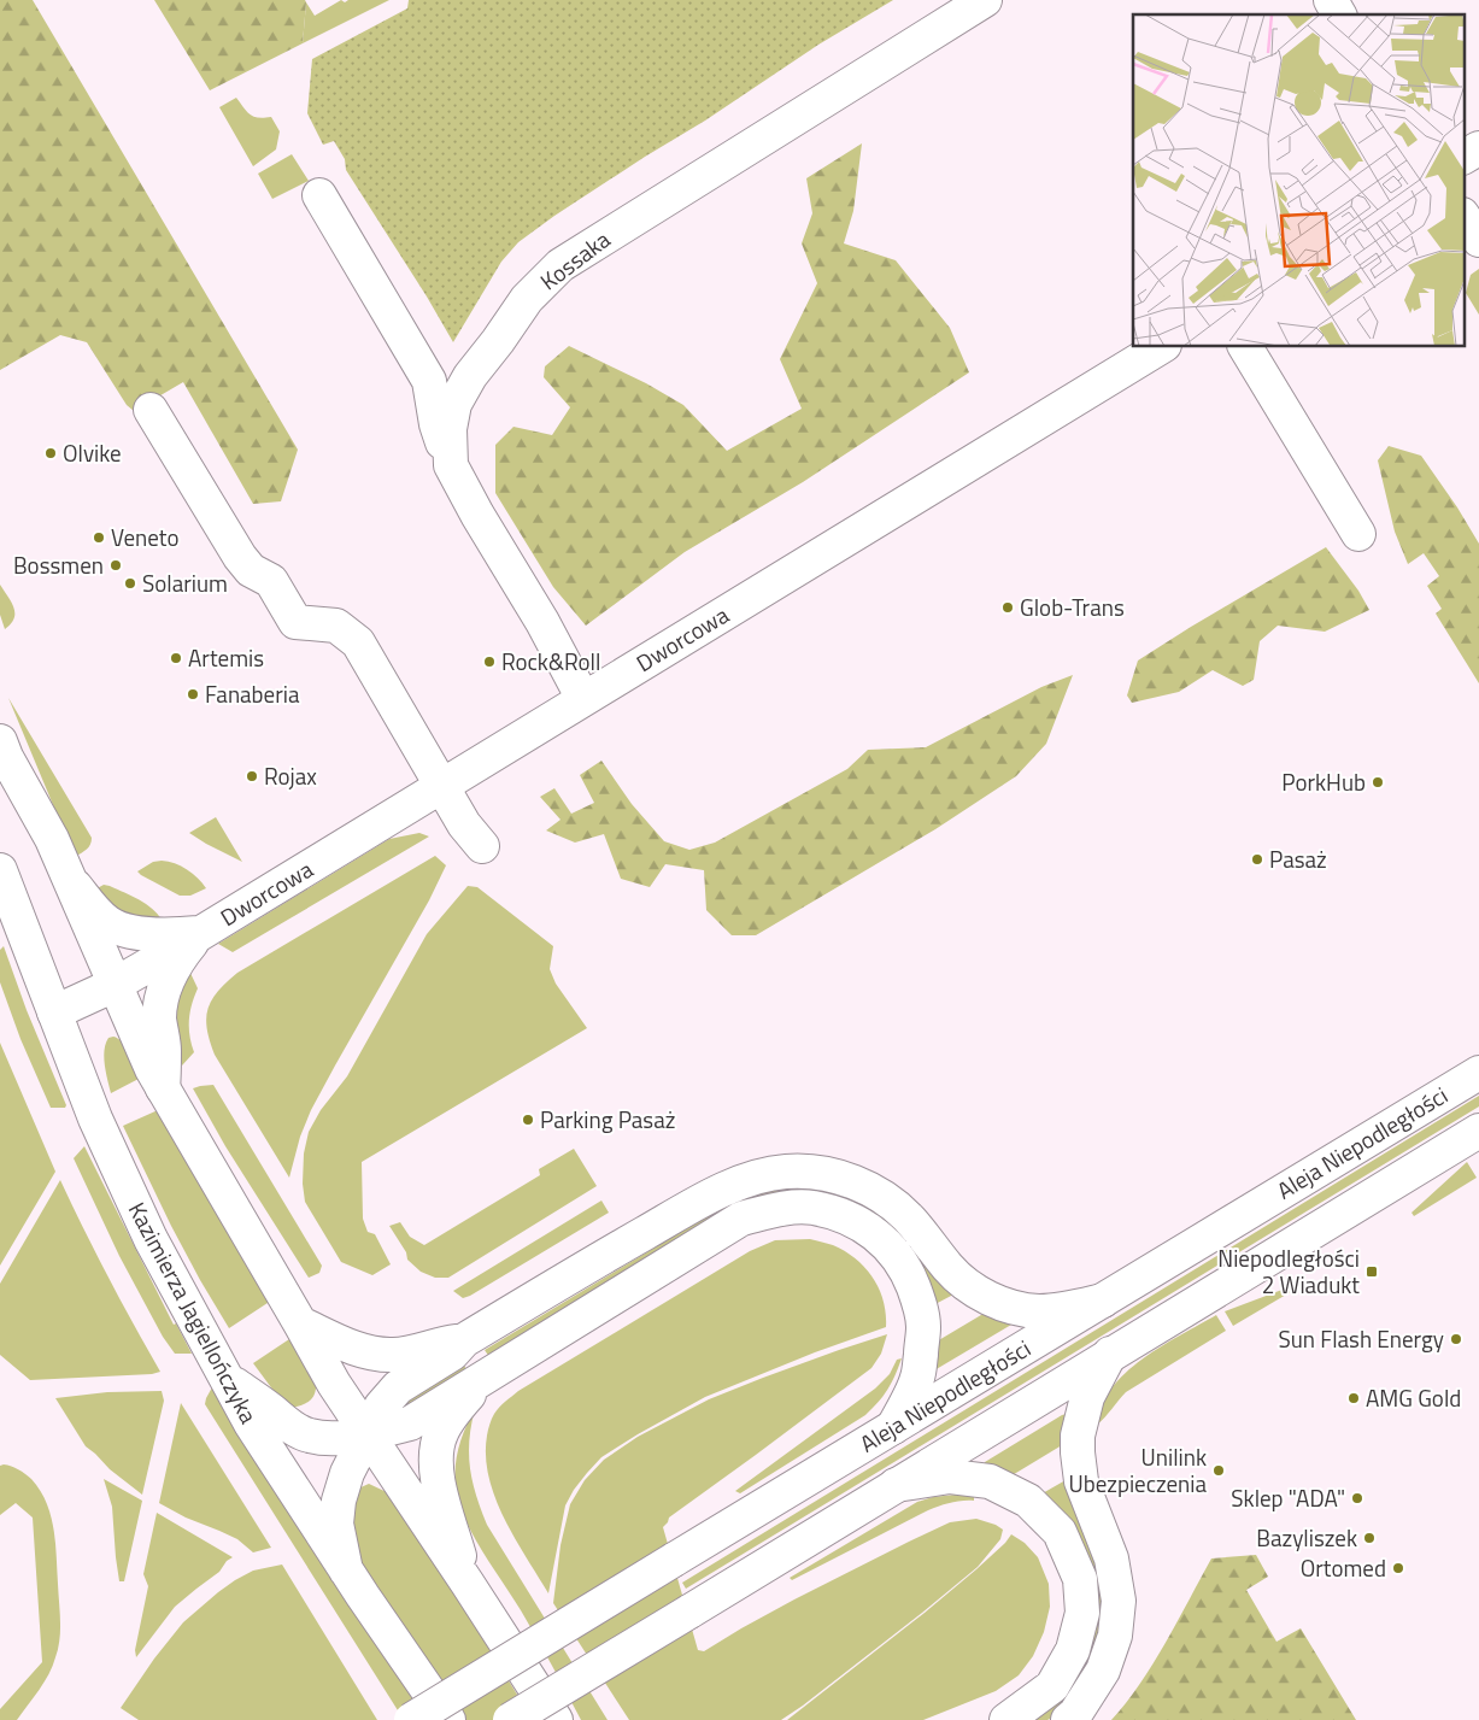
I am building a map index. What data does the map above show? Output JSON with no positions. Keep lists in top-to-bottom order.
{
  "streets": {
    "street": [
      "Kossaka",
      "Dworcowa",
      "Aleja Niepodległości",
      "Kazimierza Jagiellończyka"
    ]
  },
  "crossings": [
    ["Kossaka", "Dworcowa"],
    ["Dworcowa", "Kazimierza Jagiellończyka"]
  ],
  "places": {
    "other": [
      "Olvike",
      "Veneto",
      "Bossmen",
      "Solarium",
      "Glob-Trans",
      "Artemis",
      "Rock&Roll",
      "Fanaberia",
      "Rojax",
      "PorkHub",
      "Pasaż",
      "Parking Pasaż",
      "Sun Flash Energy",
      "AMG Gold",
      "Unilink Ubezpieczenia",
      "Sklep \"ADA\"",
      "Bazyliszek",
      "Ortomed"
    ],
    "transit": ["Niepodległości 2 Wiadukt"]
  }
}
